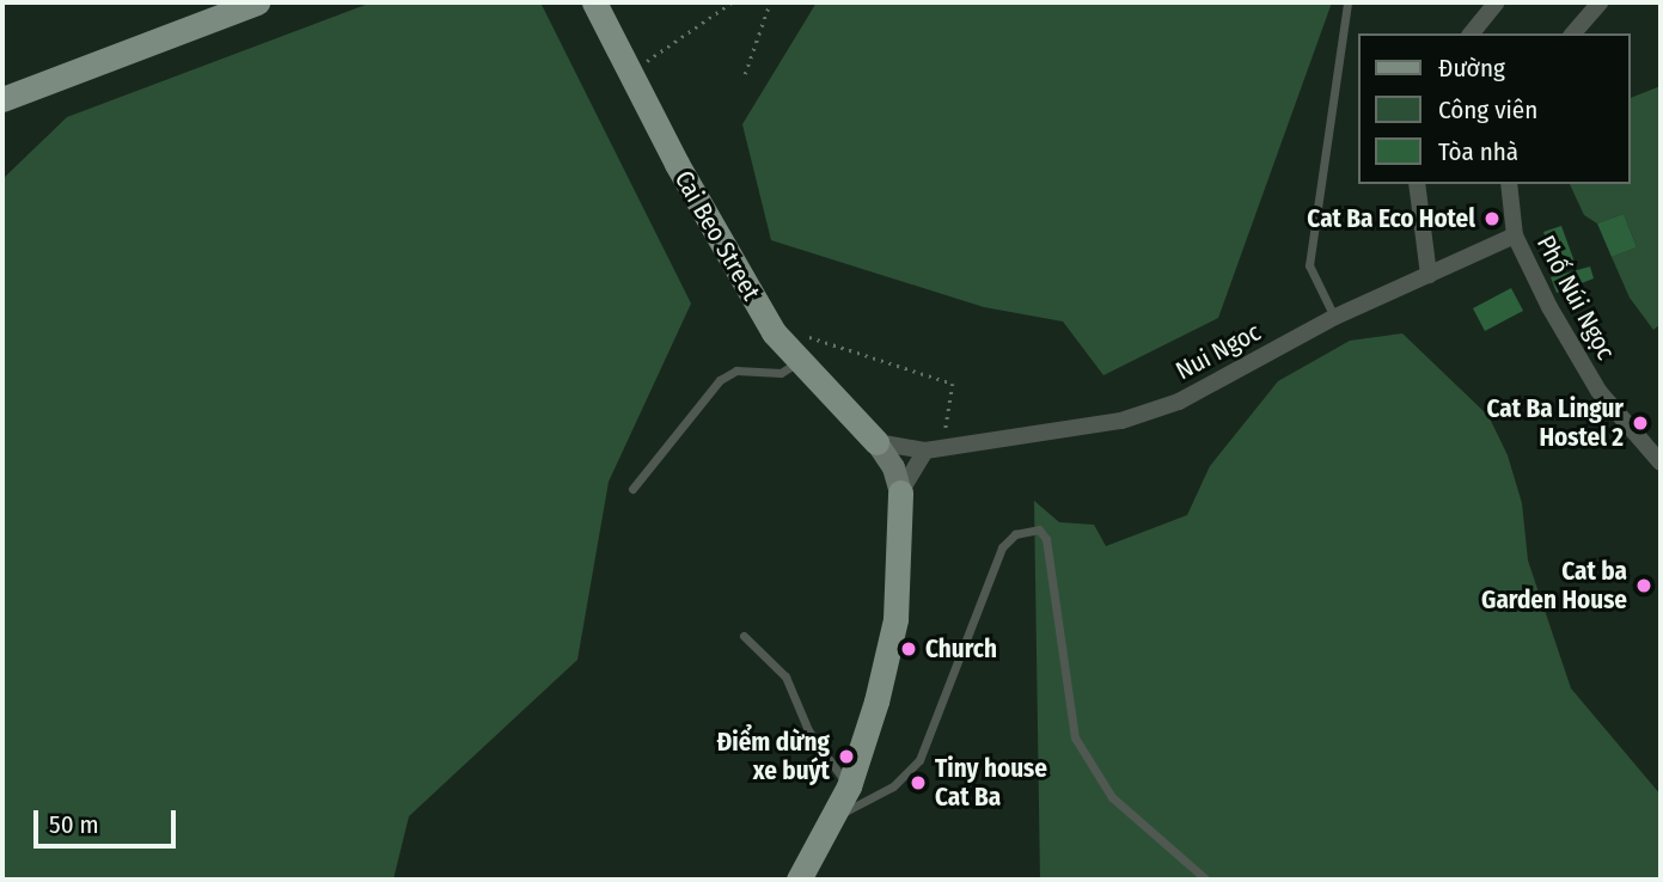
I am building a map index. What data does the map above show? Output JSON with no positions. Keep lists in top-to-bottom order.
{
  "streets": {
    "main road": ["Cai Beo Street"],
    "street": ["Phố Núi Ngọc", "Nui Ngoc"]
  },
  "crossings": [
    ["Cai Beo Street", "Nui Ngoc"],
    ["Phố Núi Ngọc", "Nui Ngoc"]
  ],
  "places": [
    "Cat Ba Eco Hotel",
    "Cat Ba Lingur Hostel 2",
    "Cat ba Garden House",
    "Church",
    "Điểm dừng xe buýt",
    "Tiny house Cat Ba"
  ],
  "legend": ["Đường", "Công viên", "Tòa nhà"],
  "scale_bar": "50 m"
}
